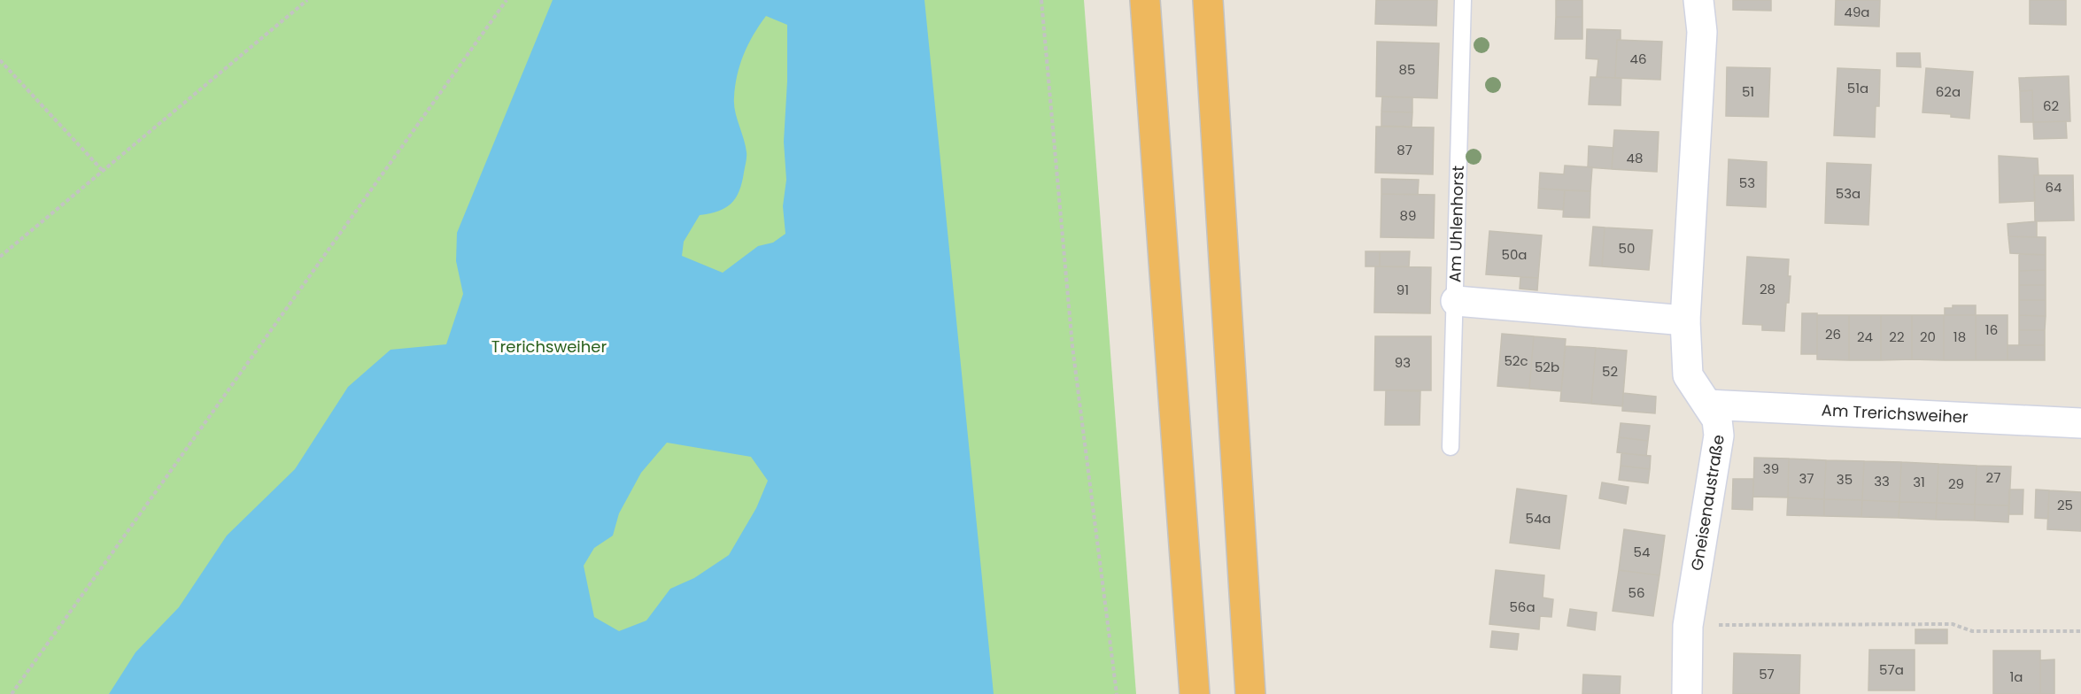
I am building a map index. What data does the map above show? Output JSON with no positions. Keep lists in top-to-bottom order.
{
  "streets": {
    "street": ["Am Trerichsweiher", "Gneisenaustraße"],
    "lane": ["Am Uhlenhorst"]
  },
  "crossings": [
    ["Am Trerichsweiher", "Gneisenaustraße"]
  ],
  "parks": ["Trerichsweiher"],
  "house_numbers": [
    "49a",
    "46",
    "85",
    "51a",
    "51",
    "62a",
    "62",
    "87",
    "48",
    "53",
    "64",
    "53a",
    "89",
    "50",
    "50a",
    "28",
    "91",
    "16",
    "26",
    "24",
    "22",
    "20",
    "18",
    "52c",
    "93",
    "52b",
    "52",
    "39",
    "27",
    "37",
    "35",
    "33",
    "31",
    "29",
    "25",
    "54a",
    "54",
    "56",
    "56a",
    "57a",
    "57",
    "1a"
  ]
}
